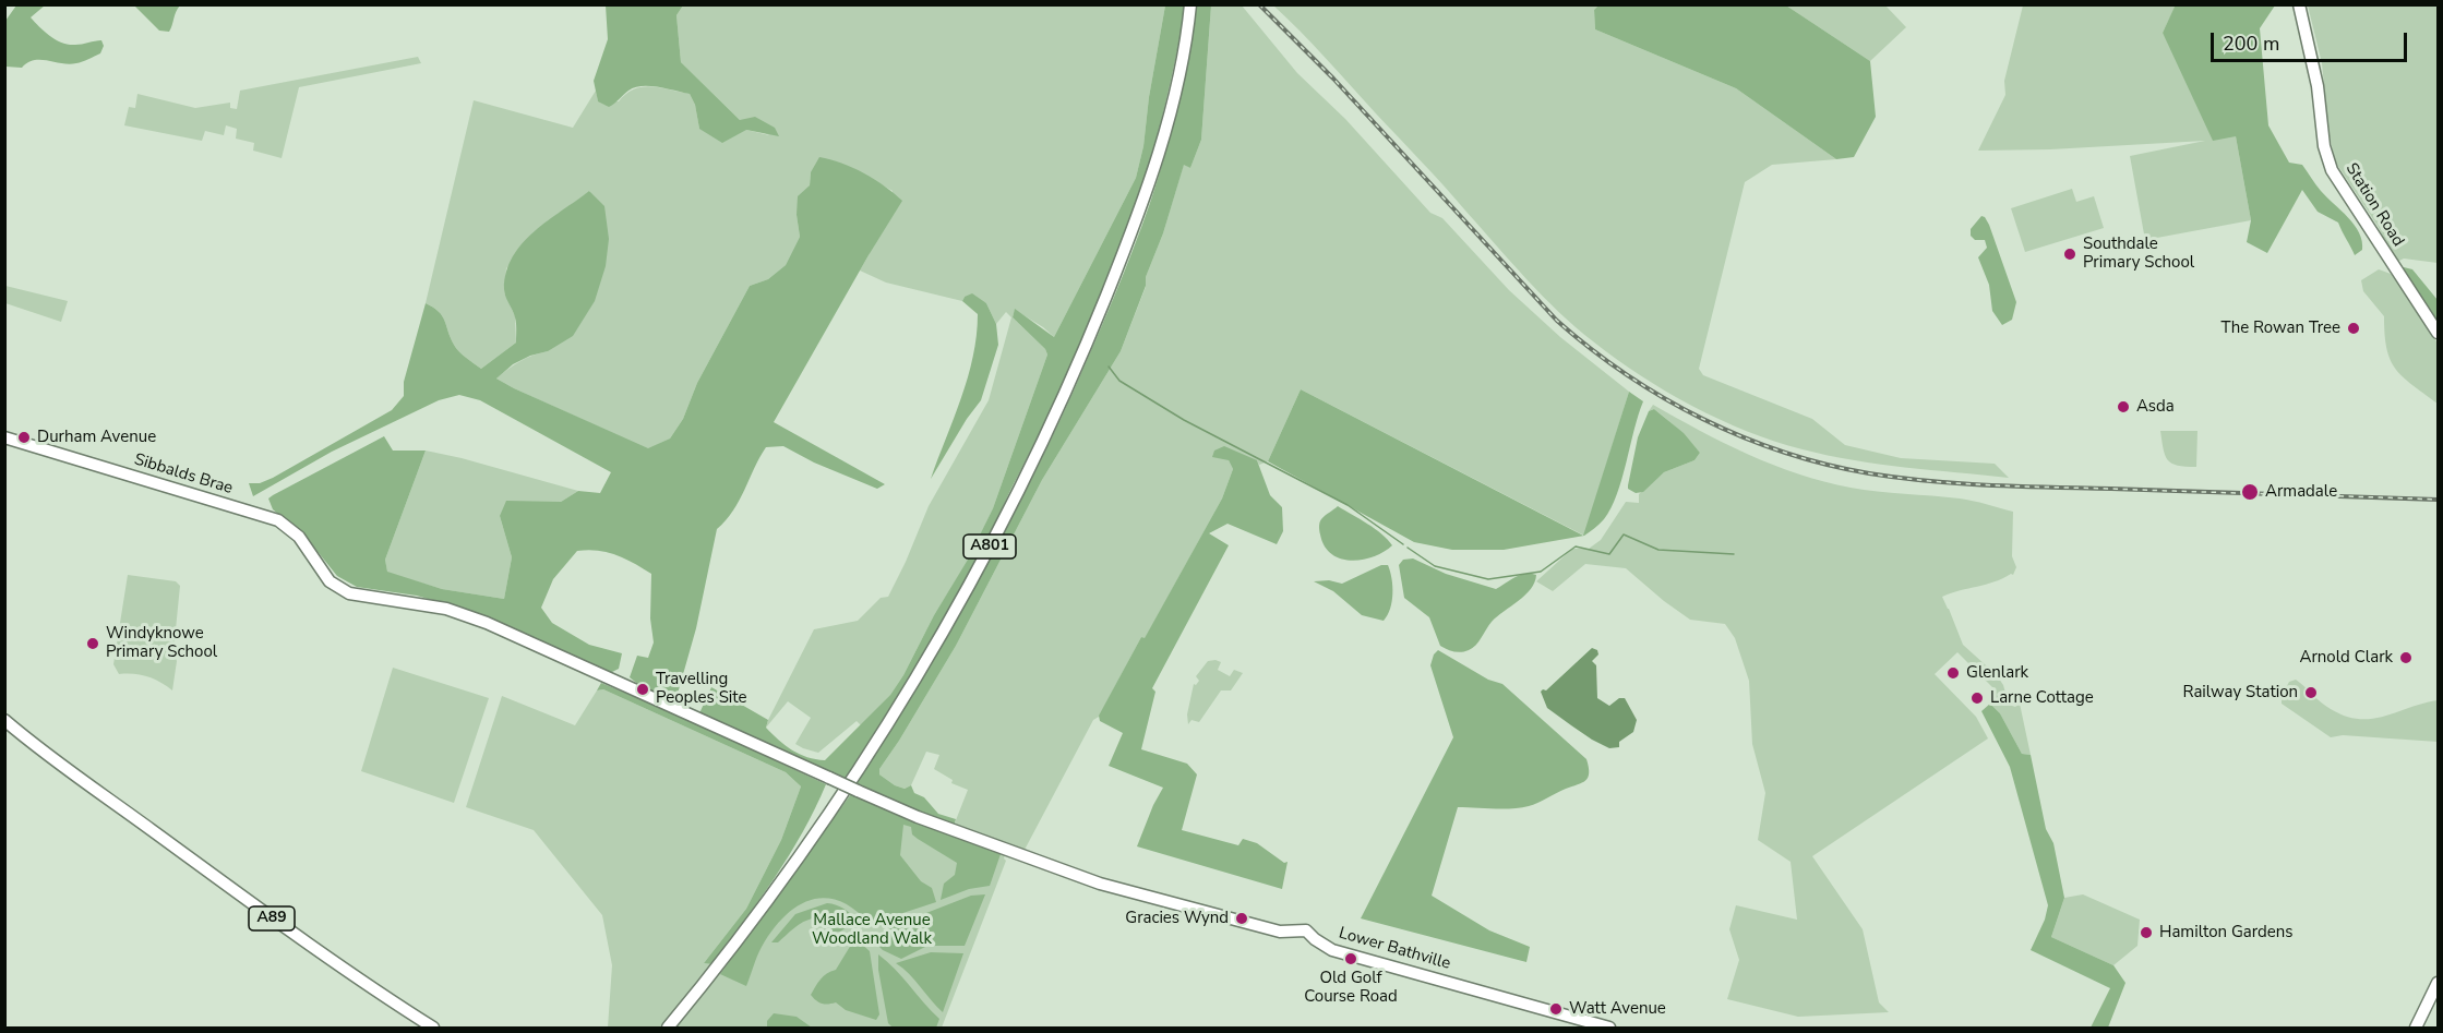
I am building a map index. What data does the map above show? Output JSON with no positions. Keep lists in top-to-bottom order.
{
  "streets": {
    "main road": [
      "Station Road",
      "Sibbalds Brae",
      "A801",
      "A89",
      "Lower Bathville"
    ]
  },
  "crossings": [
    ["Sibbalds Brae", "Lower Bathville"]
  ],
  "parks": ["Mallace Avenue Woodland Walk"],
  "places": [
    "Southdale Primary School",
    "The Rowan Tree",
    "Asda",
    "Durham Avenue",
    "Armadale",
    "Windyknowe Primary School",
    "Arnold Clark",
    "Glenlark",
    "Travelling Peoples Site",
    "Railway Station",
    "Larne Cottage",
    "Gracies Wynd",
    "Hamilton Gardens",
    "Old Golf Course Road",
    "Watt Avenue"
  ],
  "scale_bar": "200 m"
}
